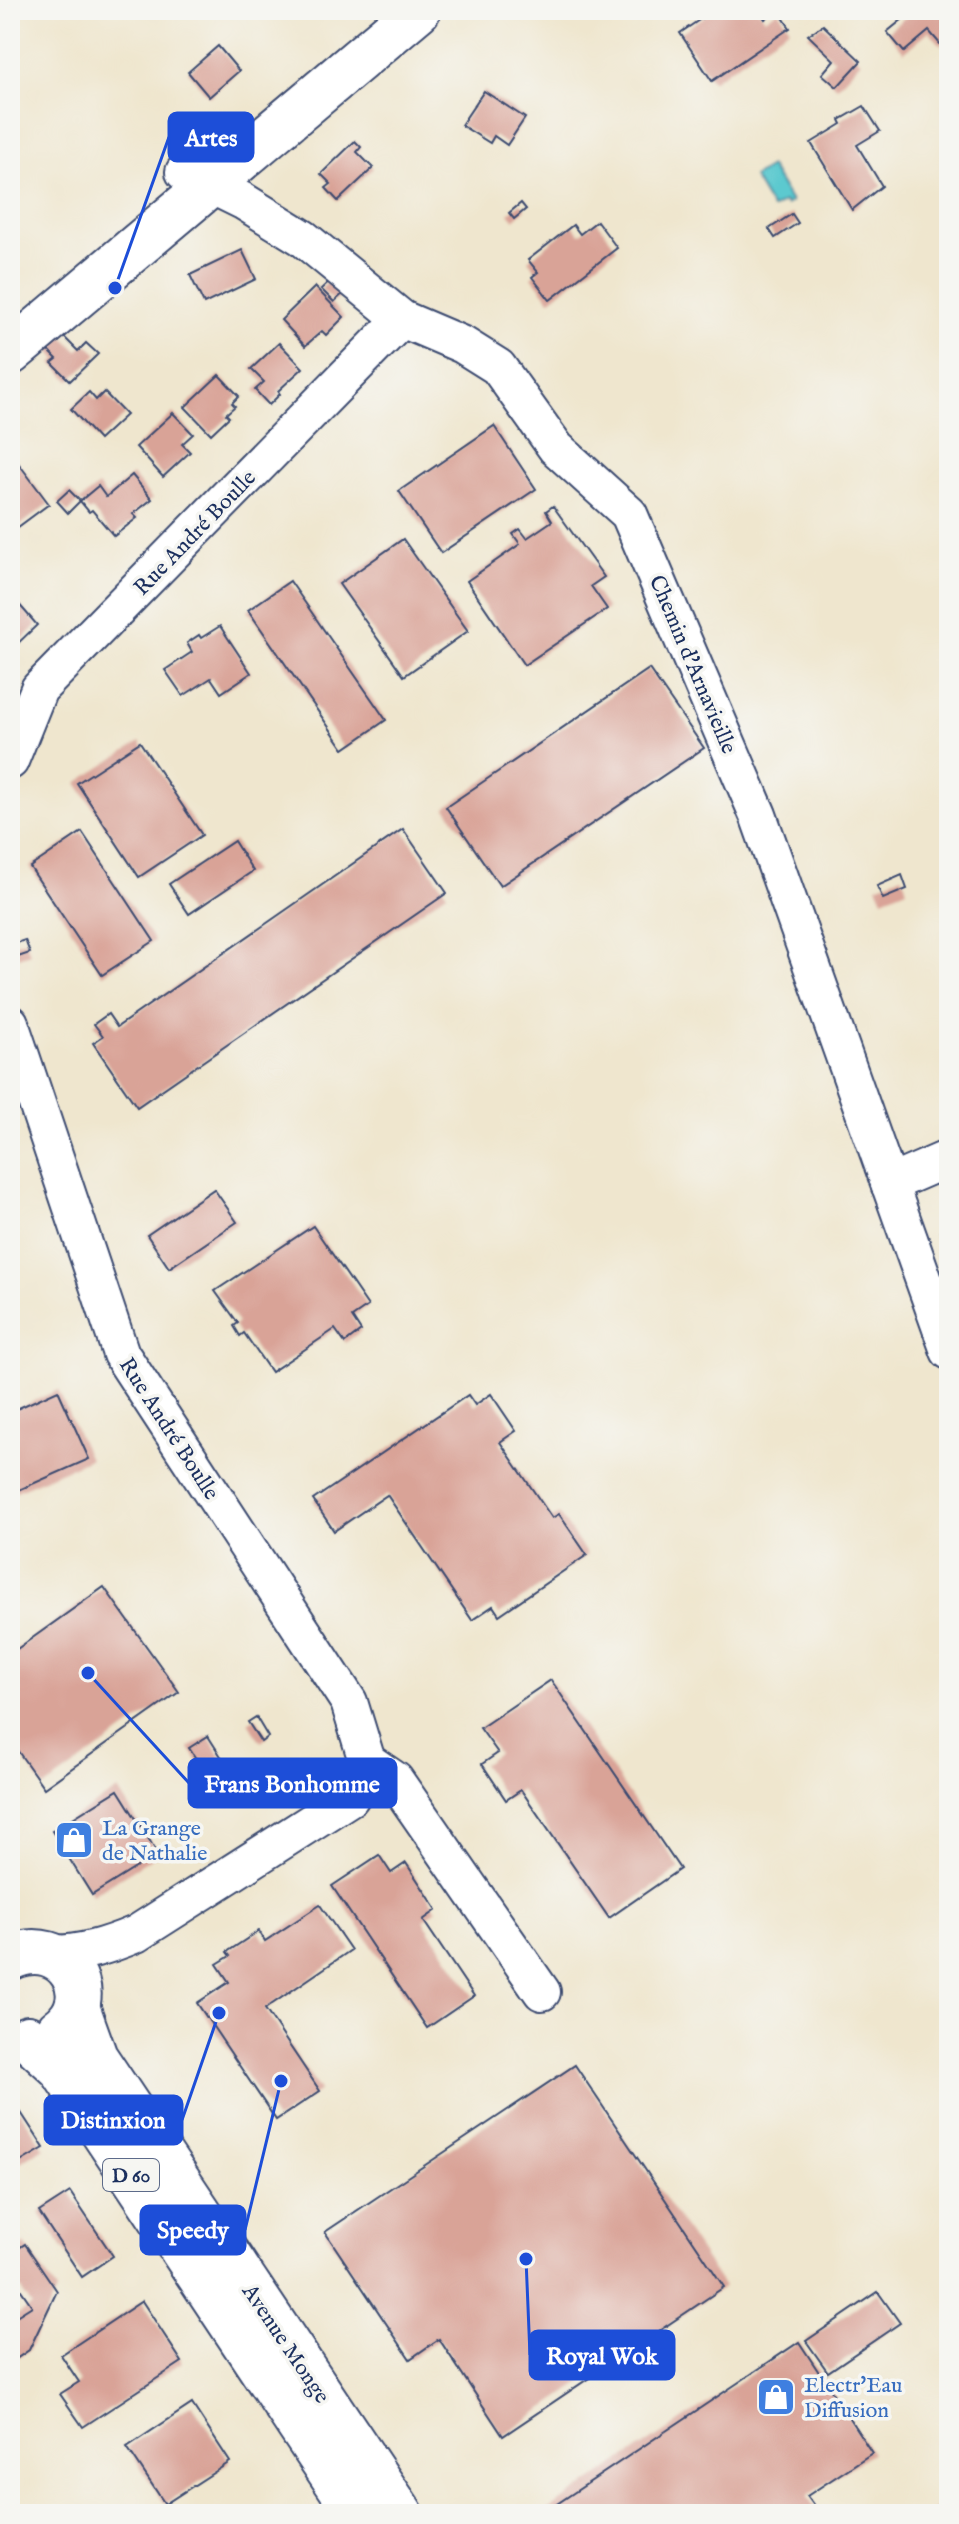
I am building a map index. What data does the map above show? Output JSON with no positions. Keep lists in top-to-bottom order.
{
  "streets": {
    "main road": ["D 60", "Avenue Monge"],
    "street": ["Rue André Boulle", "Chemin d'Arnavieille"]
  },
  "crossings": [
    ["Rue André Boulle", "Chemin d'Arnavieille"]
  ],
  "places": {
    "other": [
      "Artes",
      "Frans Bonhomme",
      "Distinxion",
      "Speedy",
      "Royal Wok"
    ],
    "shop": ["La Grange de Nathalie", "Electr'Eau Diffusion"]
  }
}
